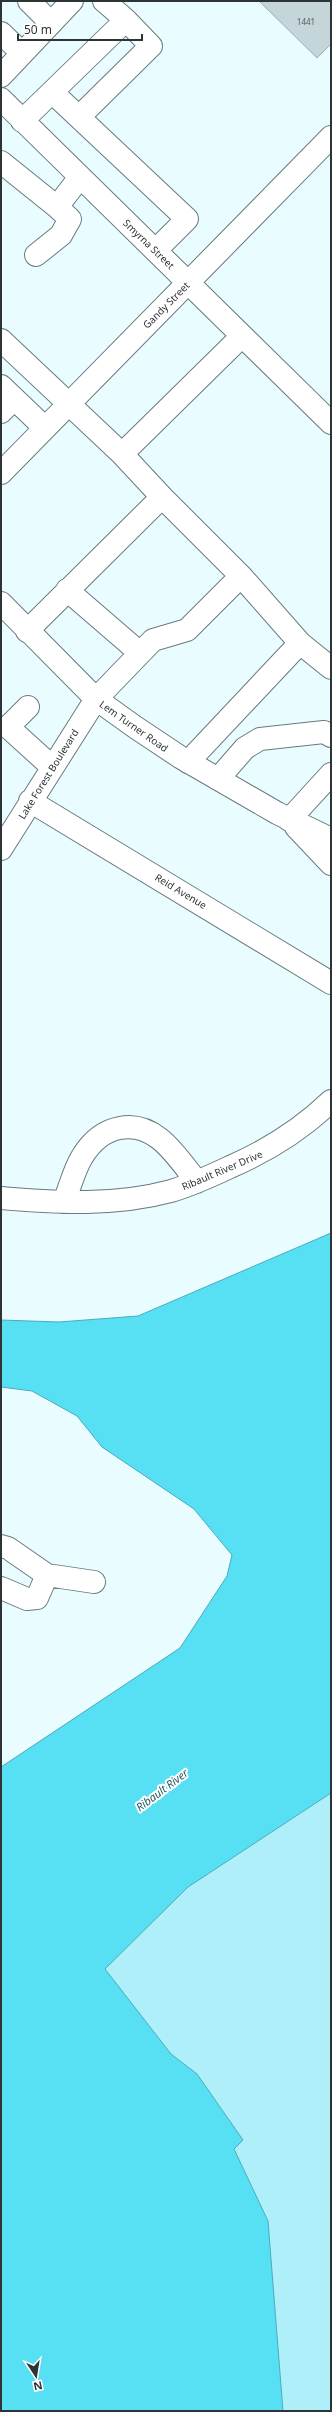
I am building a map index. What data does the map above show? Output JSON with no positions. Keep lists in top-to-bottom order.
{
  "streets": {
    "street": [
      "Smyrna Street",
      "Gandy Street",
      "Lem Turner Road",
      "Lake Forest Boulevard",
      "Reid Avenue",
      "Ribault River Drive"
    ]
  },
  "crossings": [
    ["Smyrna Street", "Gandy Street"],
    ["Lem Turner Road", "Lake Forest Boulevard"],
    ["Lake Forest Boulevard", "Reid Avenue"]
  ],
  "water": ["Ribault River"],
  "house_numbers": ["1441"],
  "scale_bar": "50 m",
  "north": "bottom"
}
